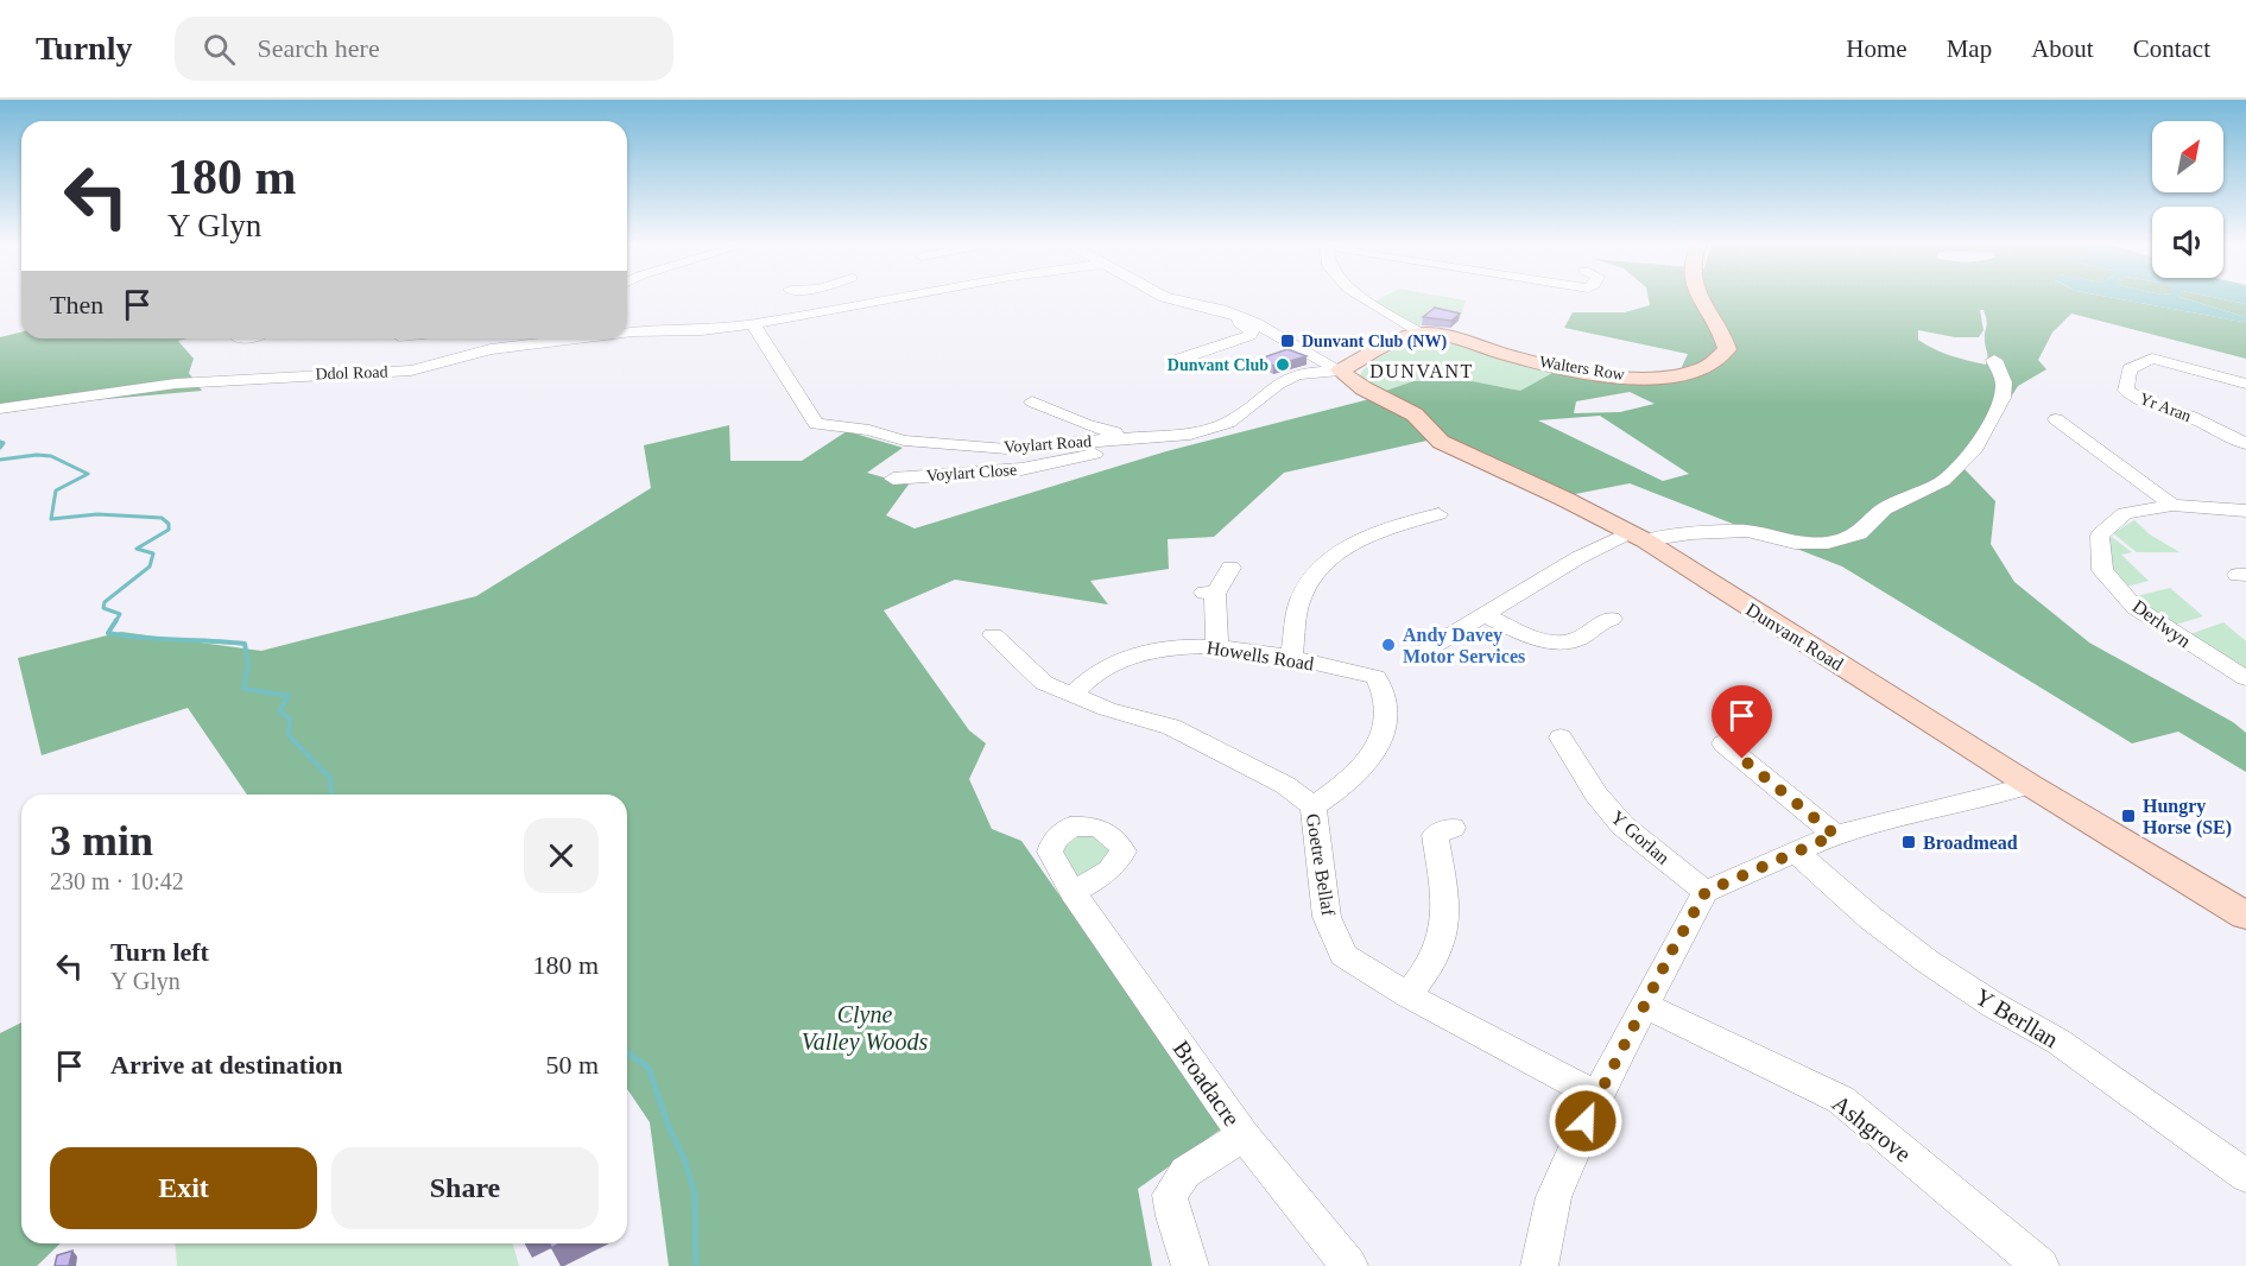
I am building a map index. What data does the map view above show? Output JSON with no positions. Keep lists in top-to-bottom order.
{
  "streets": {
    "main road": ["Walters Row", "Dunvant Road"],
    "street": [
      "Ddol Road",
      "Yr Aran",
      "Voylart Road",
      "Voylart Close",
      "Derlwyn",
      "Howells Road",
      "Y Gorlan",
      "Goetre Bellaf",
      "Y Berllan",
      "Broadacre",
      "Ashgrove"
    ]
  },
  "crossings": [
    ["Ddol Road", "Voylart Road"],
    ["Voylart Road", "Voylart Close"],
    ["Voylart Road", "Dunvant Road"],
    ["Howells Road", "Goetre Bellaf"]
  ],
  "districts": ["DUNVANT"],
  "parks": ["Clyne Valley Woods"],
  "places": {
    "transit": ["Dunvant Club (NW)", "Hungry Horse (SE)", "Broadmead"],
    "other": ["Dunvant Club", "Andy Davey Motor Services"]
  },
  "north": "top right",
  "page": {
    "header": "Turnly",
    "search": "Search here",
    "nav": [
      "Home",
      "Map",
      "About",
      "Contact"
    ],
    "turn": ["180 m", "Y Glyn"],
    "then": "Then",
    "heading": ["3 min", "230 m · 10:42"],
    "list": [
      {
        "name": "Turn left",
        "note": "Y Glyn",
        "value": "180 m"
      },
      {
        "name": "Arrive at destination",
        "value": "50 m"
      }
    ],
    "buttons": ["Exit", "Share"]
  }
}
